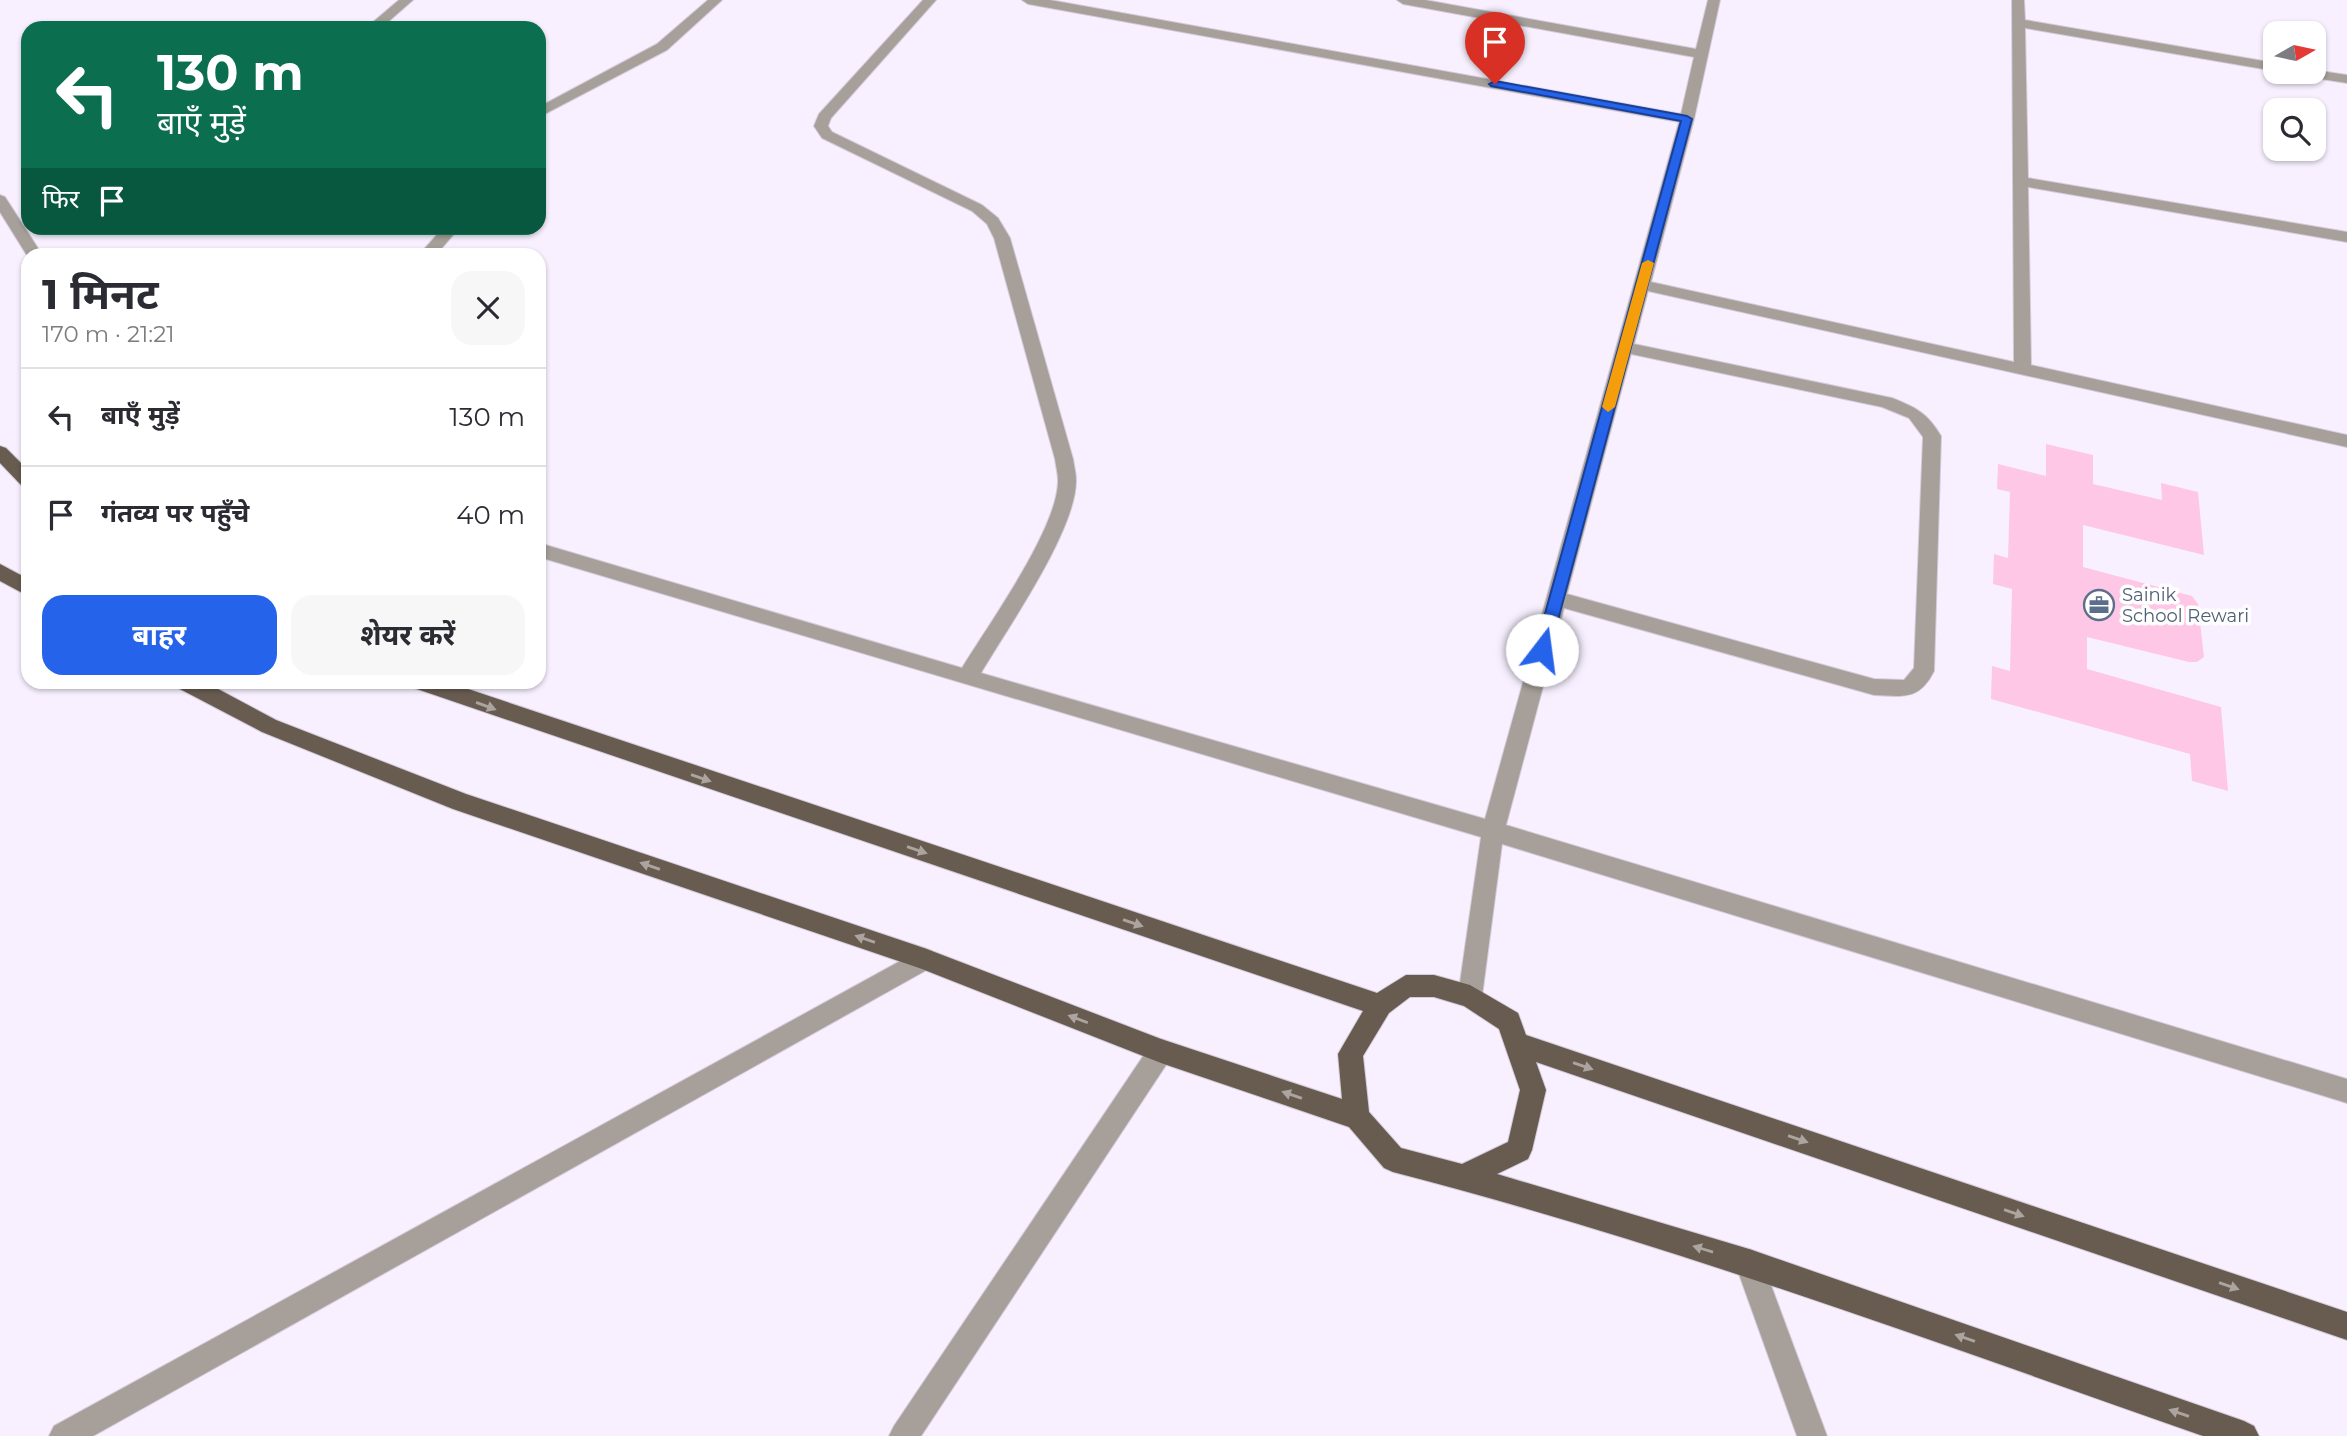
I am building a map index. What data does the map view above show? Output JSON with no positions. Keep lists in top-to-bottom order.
{
  "places": {
    "office": ["Sainik School Rewari"]
  },
  "north": "right",
  "page": {
    "turn": ["130 m", "बाएँ मुड़ें"],
    "then": "फिर",
    "heading": ["1 मिनट", "170 m · 21:21"],
    "list": [
      {
        "name": "बाएँ मुड़ें",
        "value": "130 m"
      },
      {
        "name": "गंतव्य पर पहुँचे",
        "value": "40 m"
      }
    ],
    "buttons": ["बाहर", "शेयर करें"]
  }
}
